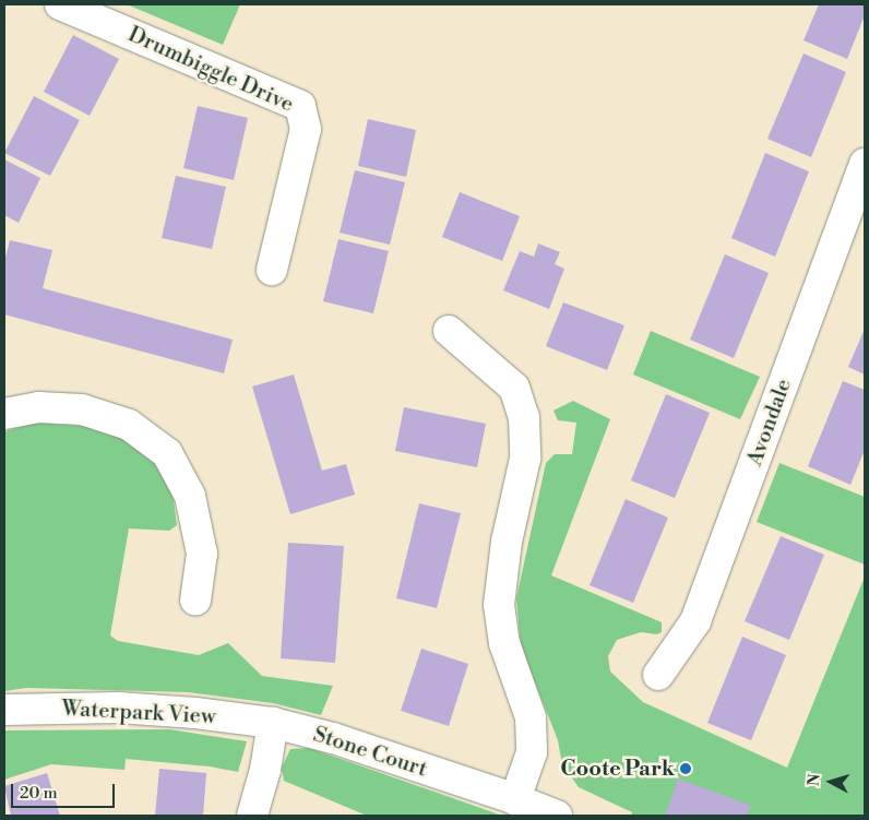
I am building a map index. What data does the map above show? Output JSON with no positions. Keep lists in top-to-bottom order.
{
  "streets": {
    "street": [
      "Drumbiggle Drive",
      "Avondale",
      "Waterpark View",
      "Stone Court"
    ]
  },
  "crossings": [
    ["Waterpark View", "Stone Court"]
  ],
  "places": ["Coote Park"],
  "scale_bar": "20 m",
  "north": "left"
}
